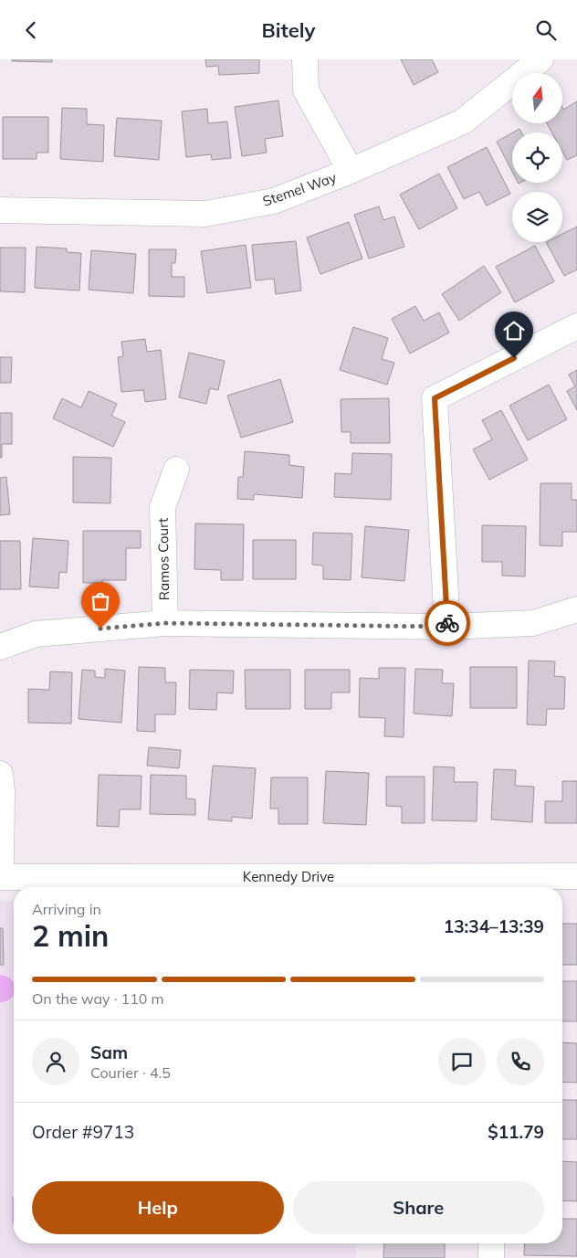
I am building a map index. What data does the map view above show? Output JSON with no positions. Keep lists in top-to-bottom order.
{
  "streets": {
    "street": ["Stemel Way", "Ramos Court", "Kennedy Drive"]
  },
  "north": "top",
  "page": {
    "header": "Bitely",
    "heading": ["2 min", "Arriving in", "13:34–13:39"],
    "panel": [
      "Sam",
      "Courier · 4.5",
      "Order #9713",
      "$11.79"
    ],
    "bar": "On the way · 110 m",
    "buttons": ["Help", "Share"]
  }
}
